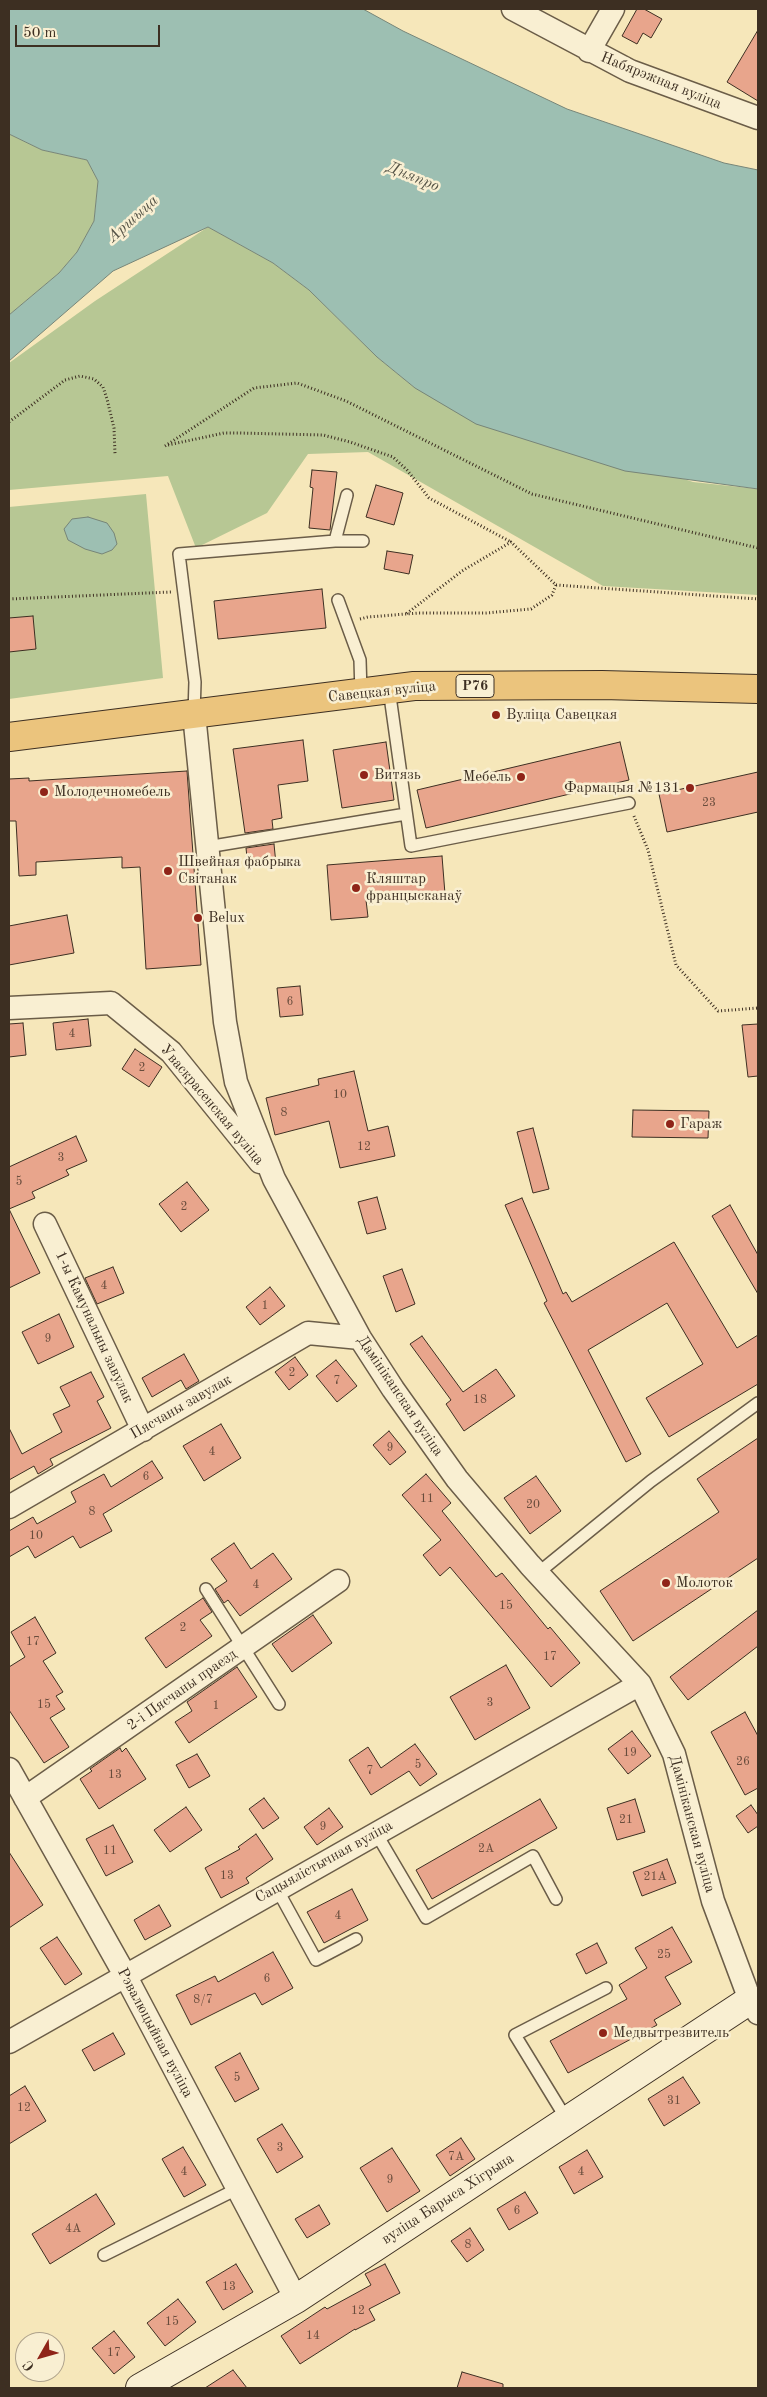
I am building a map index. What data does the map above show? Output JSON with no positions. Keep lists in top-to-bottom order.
{
  "streets": {
    "main road": ["Р76", "Савецкая вуліца"],
    "street": [
      "Набярэжная вуліца",
      "Уваскрасенская вуліца",
      "1-ы Камунальны завулак",
      "Дамініканская вуліца",
      "Пясчаны завулак",
      "2-і Пясчаны праезд",
      "Сацыялістычная вуліца",
      "Рэвалюцыйная вуліца",
      "вуліца Барыса Хігрына"
    ]
  },
  "crossings": [
    ["Савецкая вуліца", "Дамініканская вуліца"],
    ["Уваскрасенская вуліца", "Дамініканская вуліца"],
    ["1-ы Камунальны завулак", "Пясчаны завулак"],
    ["Дамініканская вуліца", "Пясчаны завулак"],
    ["Дамініканская вуліца", "Сацыялістычная вуліца"],
    ["Дамініканская вуліца", "вуліца Барыса Хігрына"],
    ["2-і Пясчаны праезд", "Рэвалюцыйная вуліца"],
    ["Сацыялістычная вуліца", "Рэвалюцыйная вуліца"],
    ["Рэвалюцыйная вуліца", "вуліца Барыса Хігрына"]
  ],
  "water": ["Дняпро", "Аршыца"],
  "places": [
    "Вуліца Савецкая",
    "Витязь",
    "Мебель",
    "Фармацыя №131",
    "Молодечномебель",
    "Швейная фабрыка Світанак",
    "Кляштар францысканаў",
    "Belux",
    "Гараж",
    "Молоток",
    "Медвытрезвитель"
  ],
  "house_numbers": [
    "23",
    "6",
    "4",
    "2",
    "10",
    "8",
    "12",
    "3",
    "5",
    "2",
    "4",
    "1",
    "9",
    "2",
    "7",
    "18",
    "9",
    "4",
    "6",
    "11",
    "20",
    "8",
    "10",
    "4",
    "15",
    "2",
    "17",
    "17",
    "3",
    "15",
    "1",
    "19",
    "26",
    "5",
    "7",
    "13",
    "21",
    "9",
    "2А",
    "11",
    "13",
    "21А",
    "4",
    "25",
    "6",
    "8/7",
    "5",
    "31",
    "12",
    "3",
    "7А",
    "4",
    "4",
    "9",
    "6",
    "4А",
    "8",
    "13",
    "12",
    "15",
    "14",
    "17"
  ],
  "scale_bar": "50 m",
  "north": "bottom left"
}
